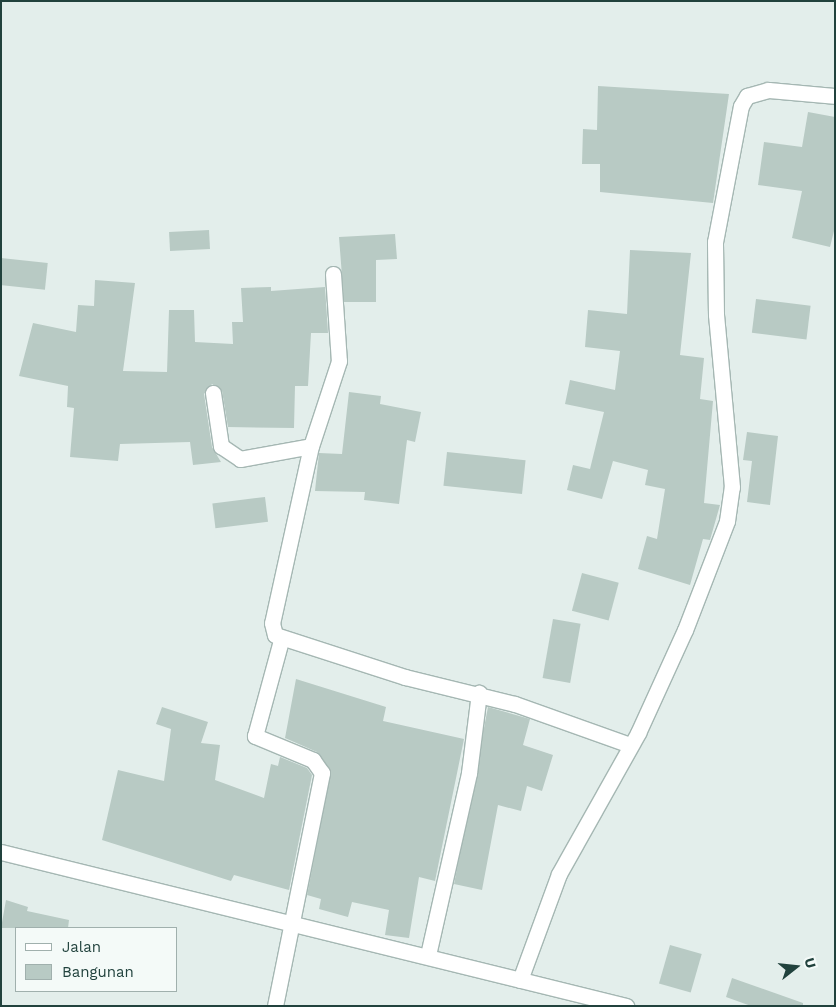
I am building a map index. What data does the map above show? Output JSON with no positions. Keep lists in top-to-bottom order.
{
  "legend": ["Jalan", "Bangunan"],
  "north": "right"
}
